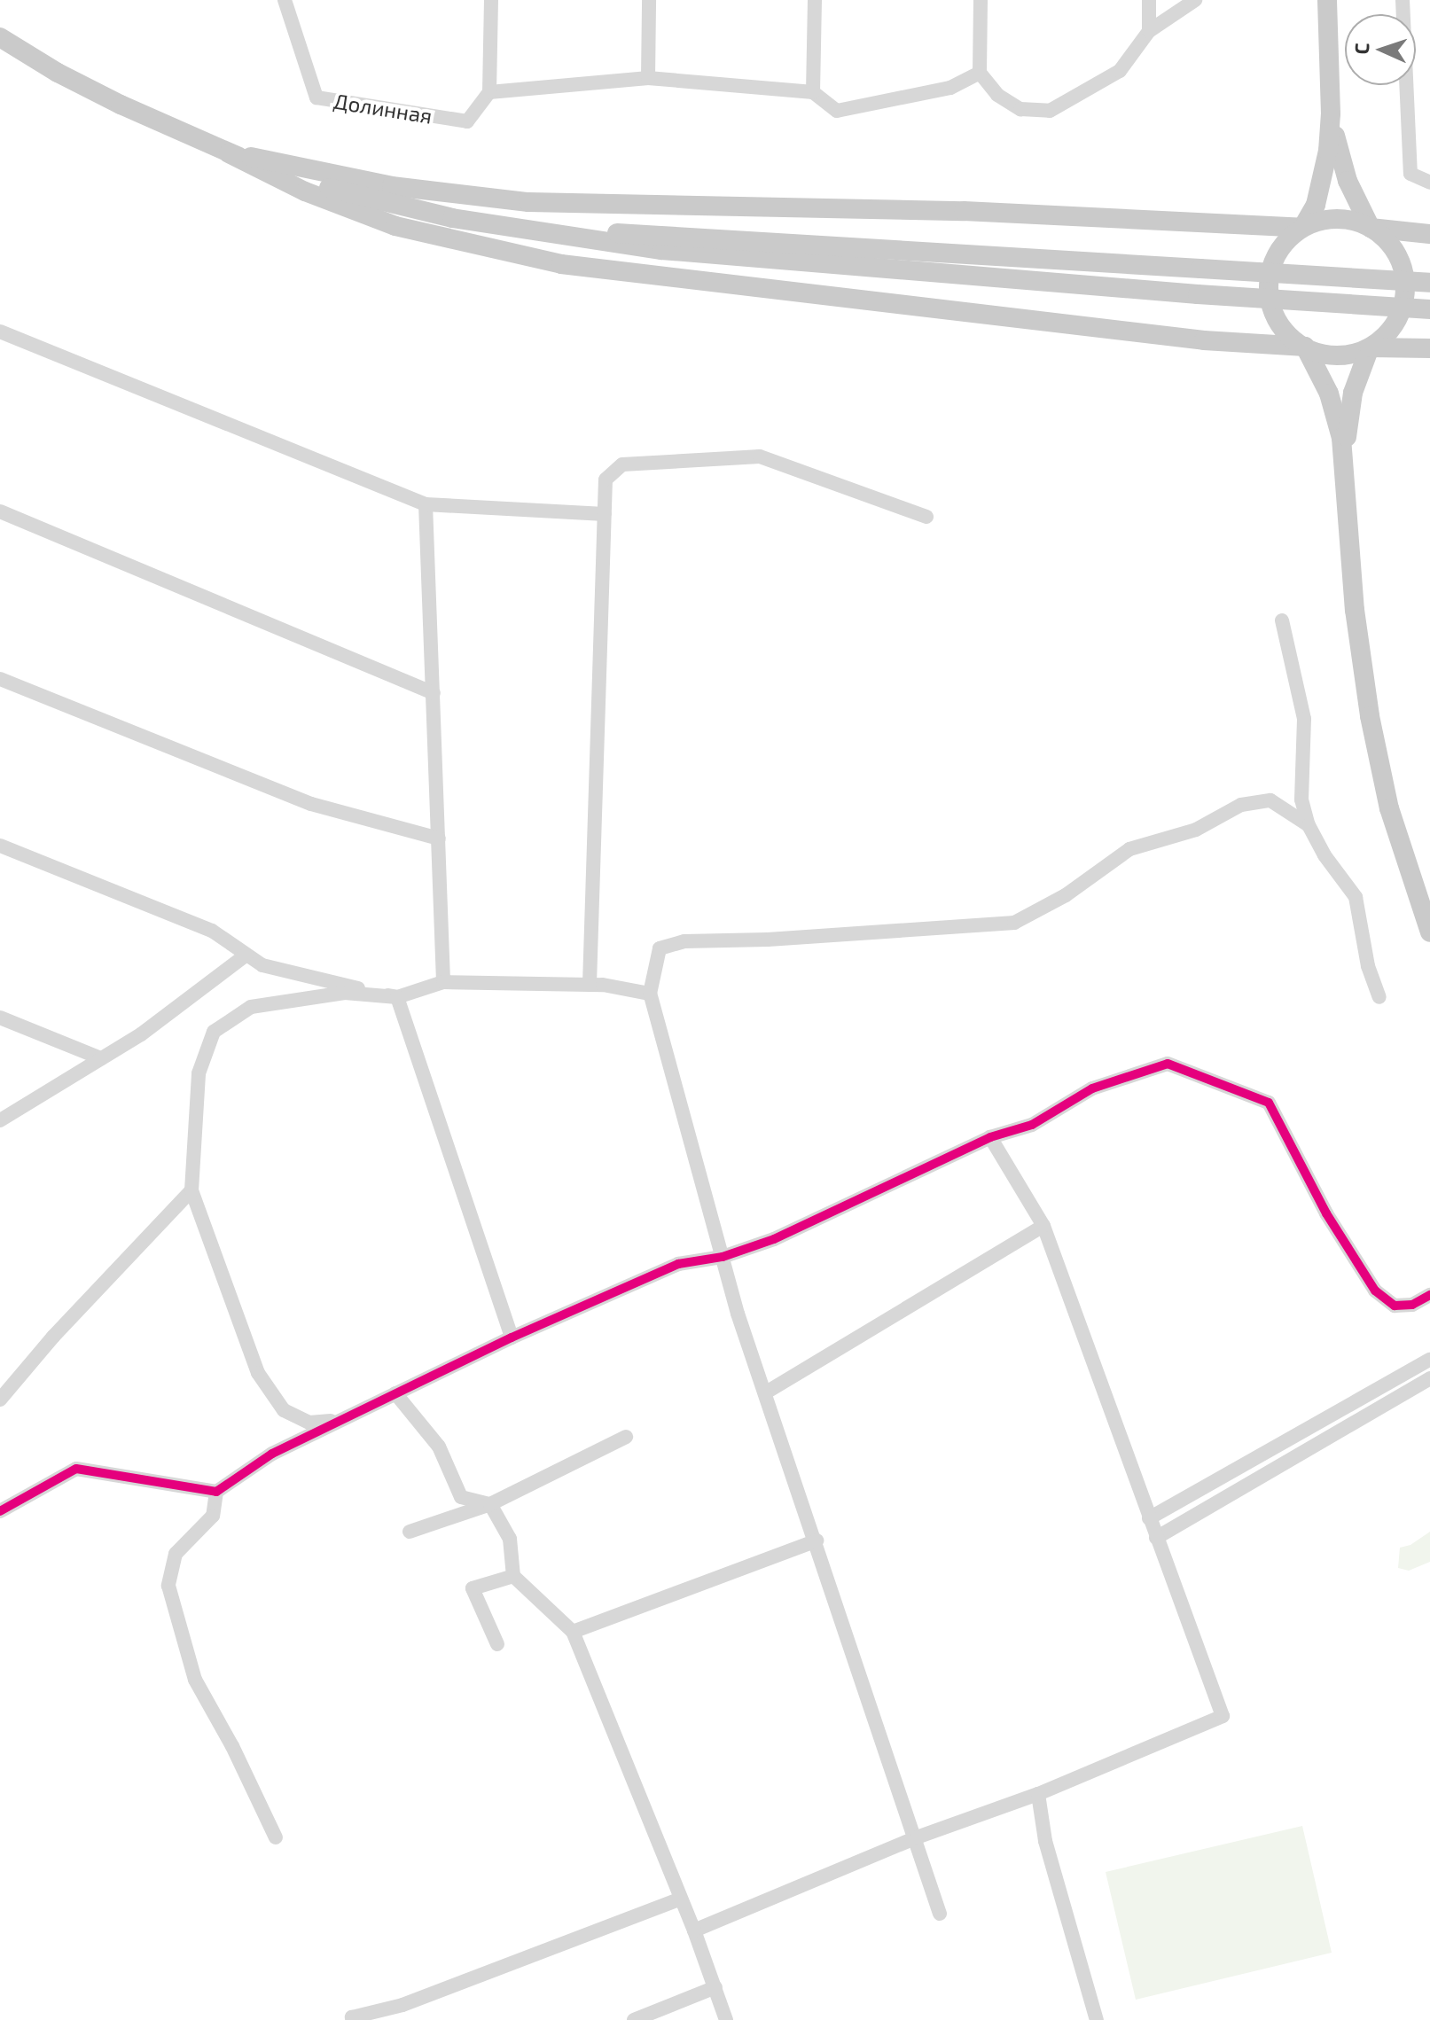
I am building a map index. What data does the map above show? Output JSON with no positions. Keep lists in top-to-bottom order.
{
  "streets": {
    "street": ["Долинная"]
  },
  "north": "left"
}
